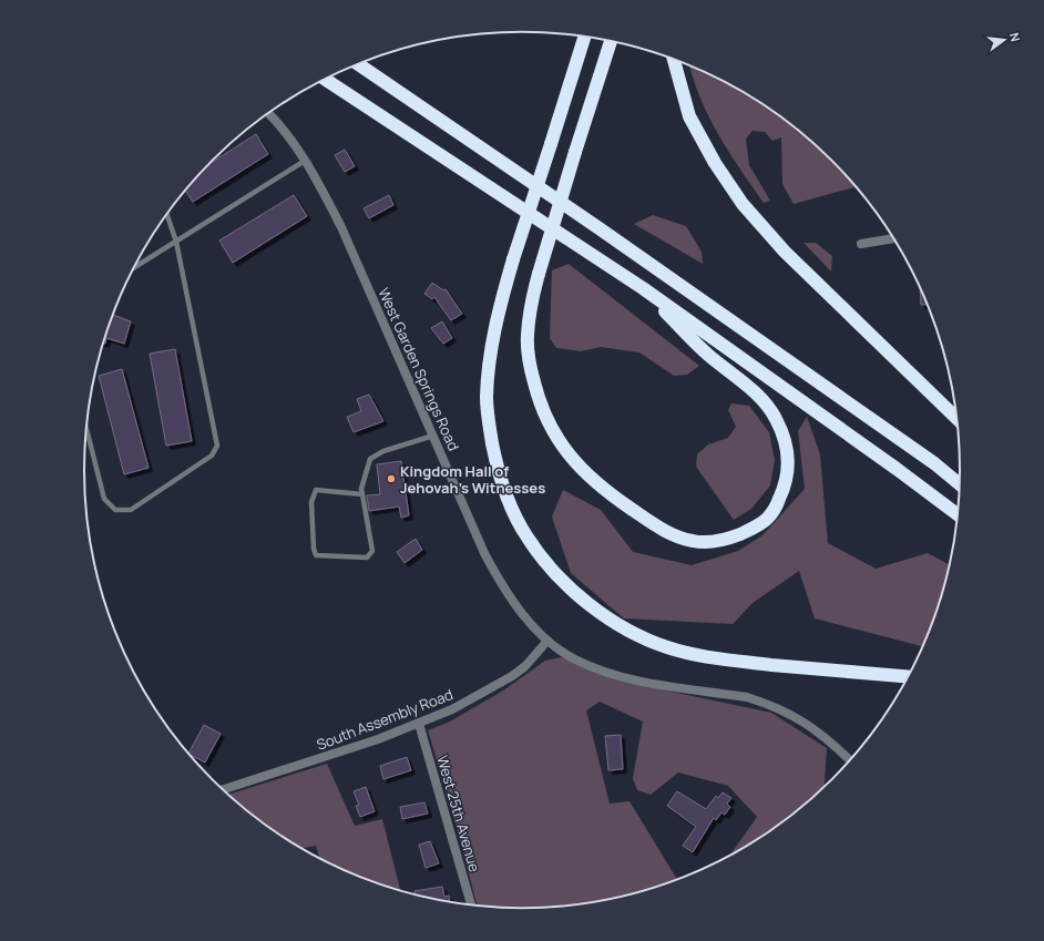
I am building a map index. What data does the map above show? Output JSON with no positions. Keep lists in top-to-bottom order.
{
  "streets": {
    "street": ["West Garden Springs Road", "South Assembly Road", "West 25th Avenue"]
  },
  "crossings": [
    ["West Garden Springs Road", "South Assembly Road"],
    ["South Assembly Road", "West 25th Avenue"]
  ],
  "places": ["Kingdom Hall of Jehovah's Witnesses"],
  "north": "right"
}
